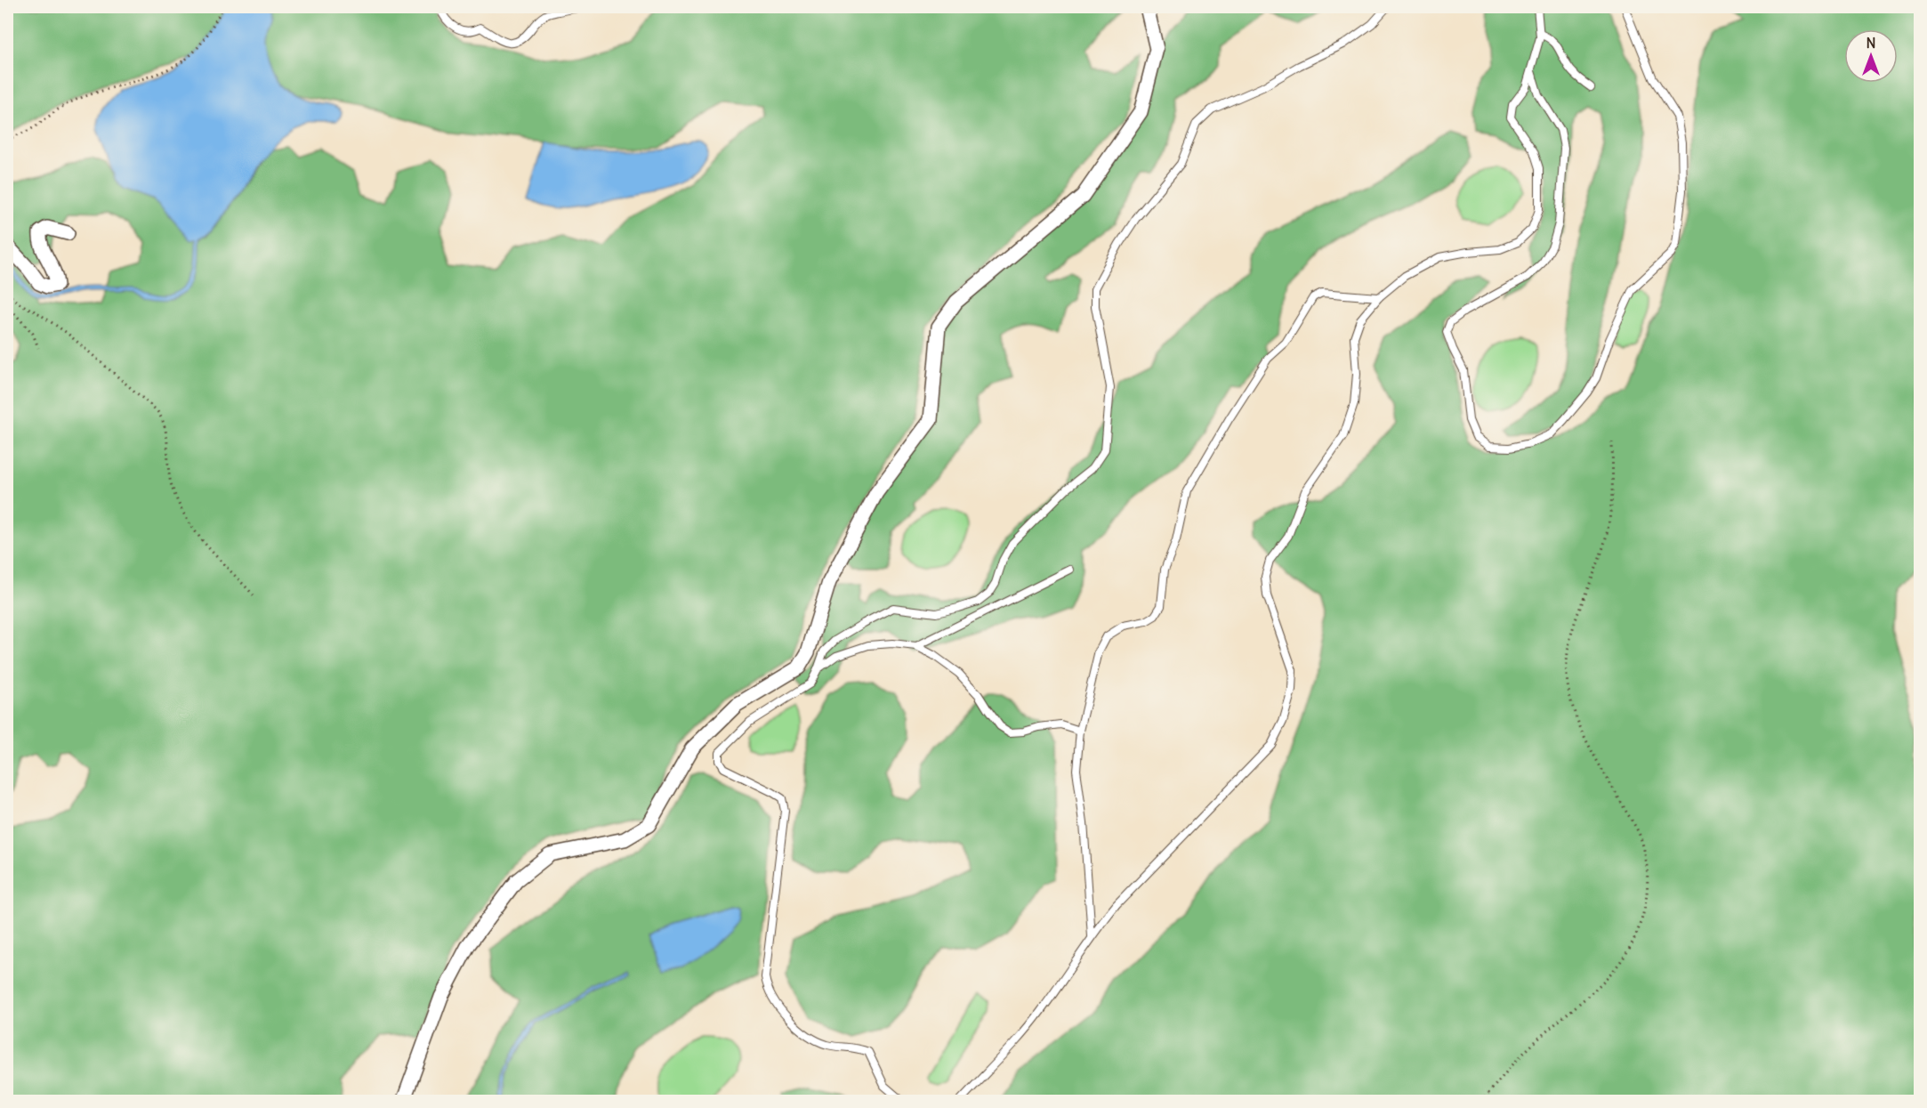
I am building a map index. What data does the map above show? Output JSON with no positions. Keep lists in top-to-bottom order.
{
  "north": "top"
}
